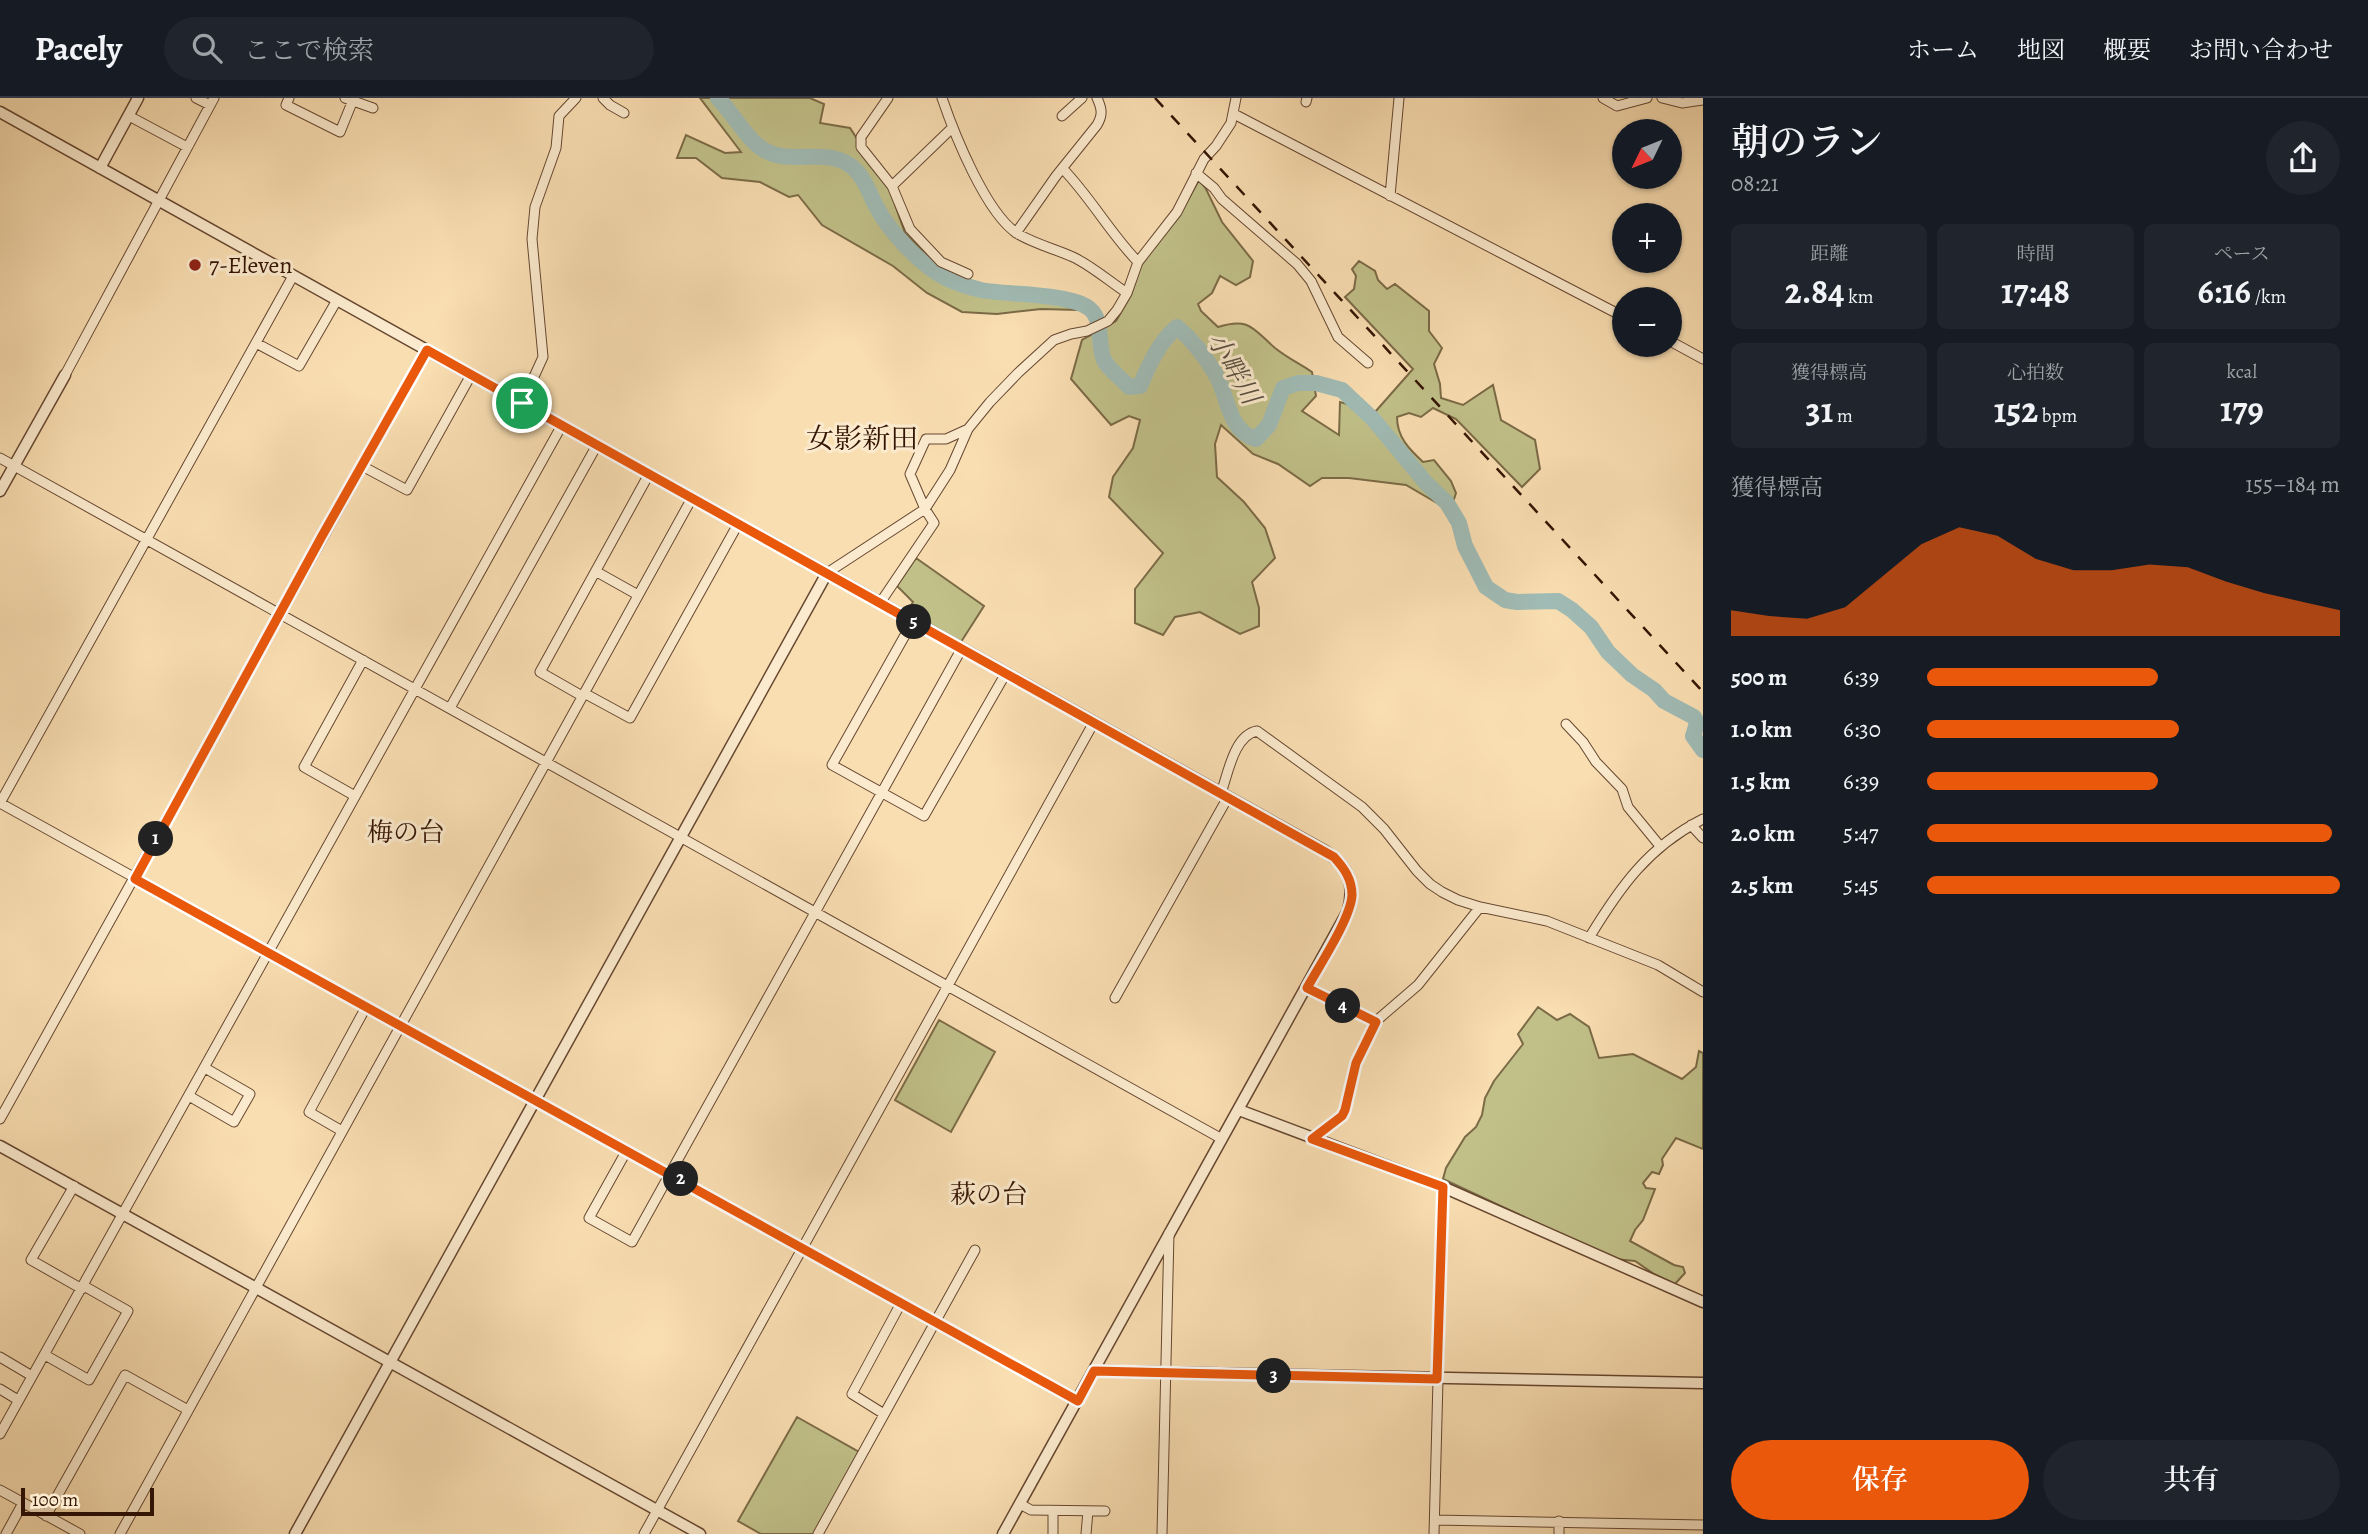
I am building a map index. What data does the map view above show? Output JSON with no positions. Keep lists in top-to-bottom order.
{
  "districts": ["女影新田", "梅の台", "萩の台"],
  "water": ["小畔川"],
  "places": ["7-Eleven"],
  "scale_bar": "100 m",
  "north": "bottom left",
  "page": {
    "header": "Pacely",
    "search": "ここで検索",
    "nav": [
      "ホーム",
      "地図",
      "概要",
      "お問い合わせ"
    ],
    "heading": ["朝のラン", "08:21"],
    "map_buttons": ["+", "−"],
    "stats": [
      ["距離", "2.84 km"],
      ["時間", "17:48"],
      ["ペース", "6:16 /km"],
      ["獲得標高", "31 m"],
      ["心拍数", "152 bpm"],
      ["kcal", "179"]
    ],
    "chart": ["獲得標高", "155–184 m"],
    "pins": [
      "5",
      "1",
      "4",
      "2",
      "3"
    ],
    "list": [
      {
        "name": "500 m",
        "note": "6:39"
      },
      {
        "name": "1.0 km",
        "note": "6:30"
      },
      {
        "name": "1.5 km",
        "note": "6:39"
      },
      {
        "name": "2.0 km",
        "note": "5:47"
      },
      {
        "name": "2.5 km",
        "note": "5:45"
      }
    ],
    "buttons": ["保存", "共有"],
    "scale": "100 m"
  }
}
